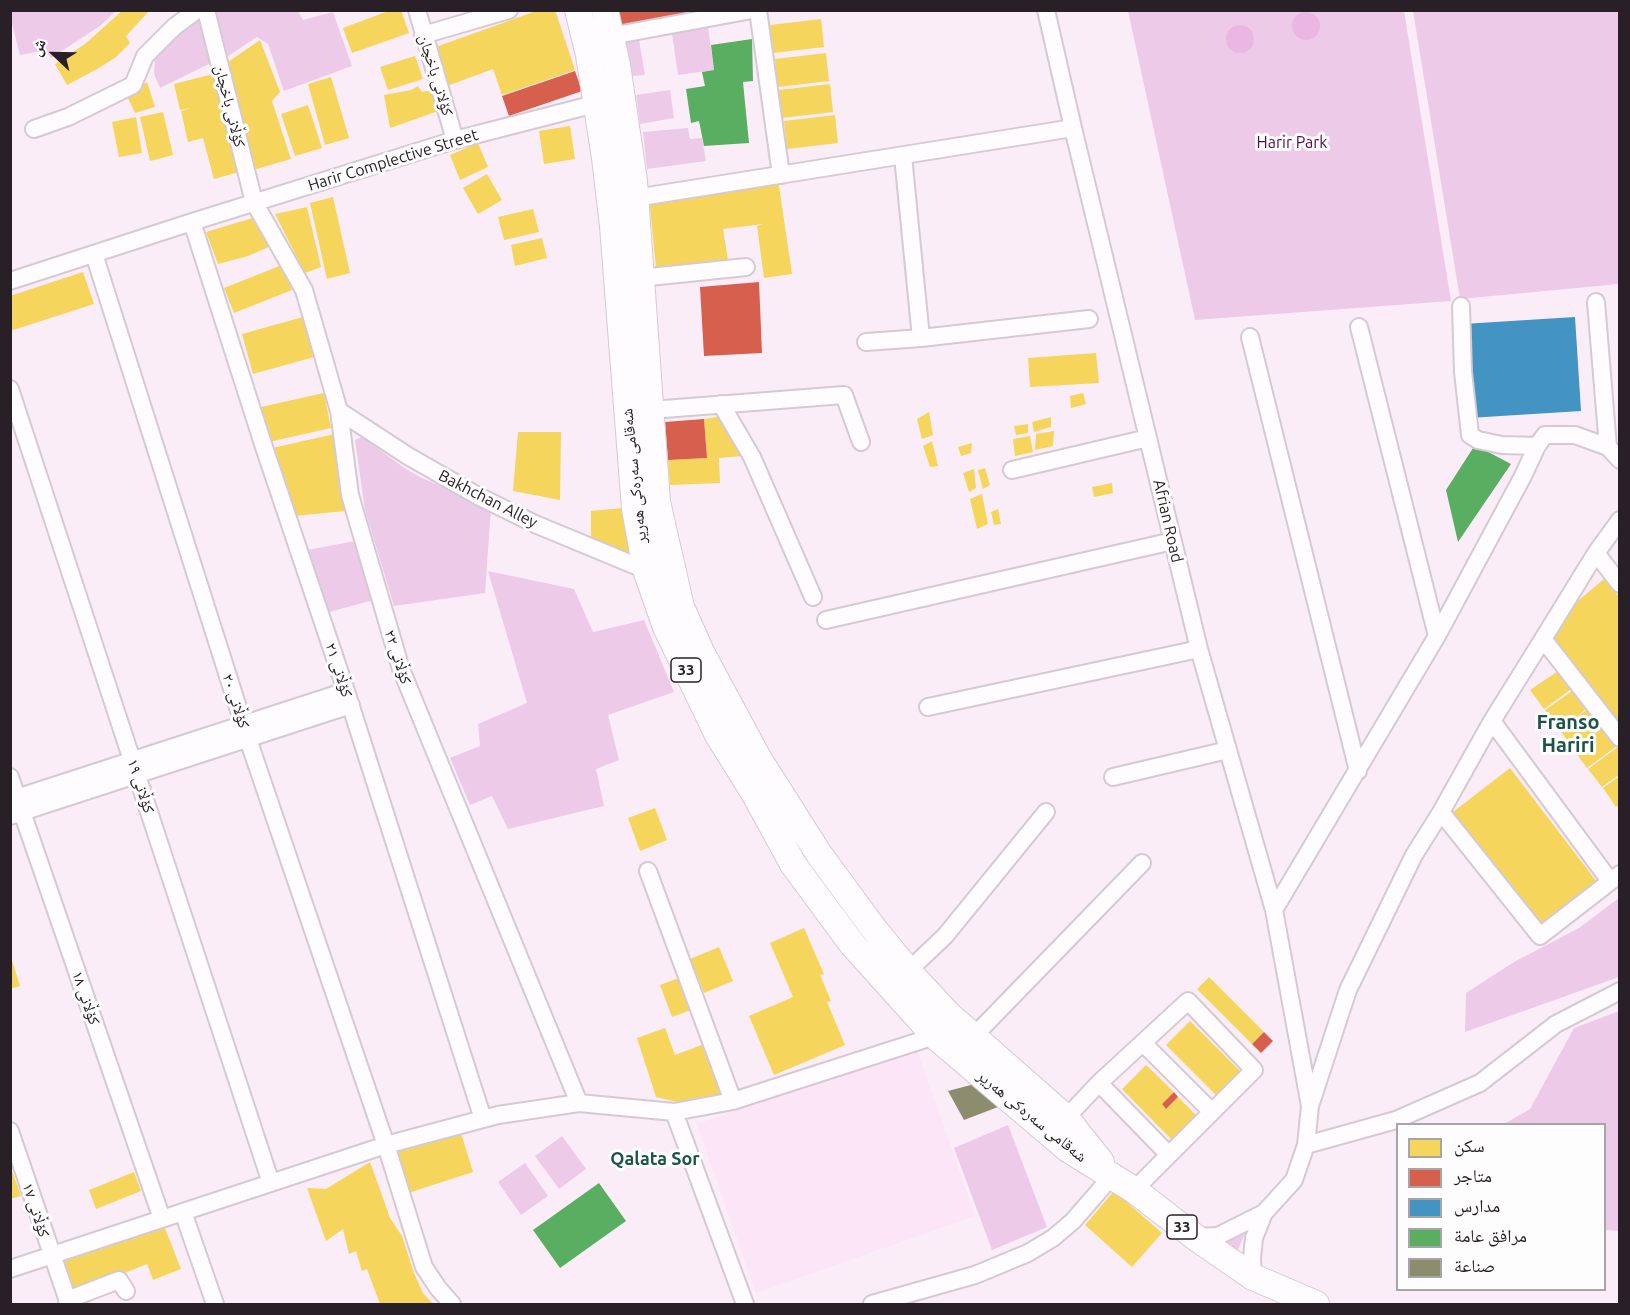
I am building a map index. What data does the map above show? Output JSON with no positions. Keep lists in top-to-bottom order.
{
  "streets": {
    "main road": ["شەقامی سەرەکی هەریر", "33"],
    "street": [
      "کۆلانی باخچان",
      "کۆڵانی باخچان",
      "Harir Complective Street",
      "Bakhchan Alley",
      "Afrian Road",
      "کۆڵانی ٢٢",
      "کۆڵانی ٢١",
      "کۆڵانی ٢٠",
      "کۆڵانی ١٩",
      "کۆڵانی ١٨",
      "کۆڵانی ١٧"
    ]
  },
  "crossings": [
    ["کۆلانی باخچان", "Harir Complective Street"],
    ["کۆڵانی باخچان", "Harir Complective Street"],
    ["کۆڵانی باخچان", "کۆڵانی ٢٢"],
    ["Harir Complective Street", "شەقامی سەرەکی هەریر"],
    ["Harir Complective Street", "کۆڵانی ٢٢"],
    ["Harir Complective Street", "کۆڵانی ٢١"],
    ["Harir Complective Street", "کۆڵانی ٢٠"],
    ["شەقامی سەرەکی هەریر", "Bakhchan Alley"],
    ["شەقامی سەرەکی هەریر", "33"],
    ["Bakhchan Alley", "کۆڵانی ٢٢"]
  ],
  "districts": ["Franso Hariri", "Qalata Sor"],
  "parks": ["Harir Park"],
  "legend": [
    "سكن",
    "متاجر",
    "مدارس",
    "مرافق عامة",
    "صناعة"
  ],
  "north": "left"
}
